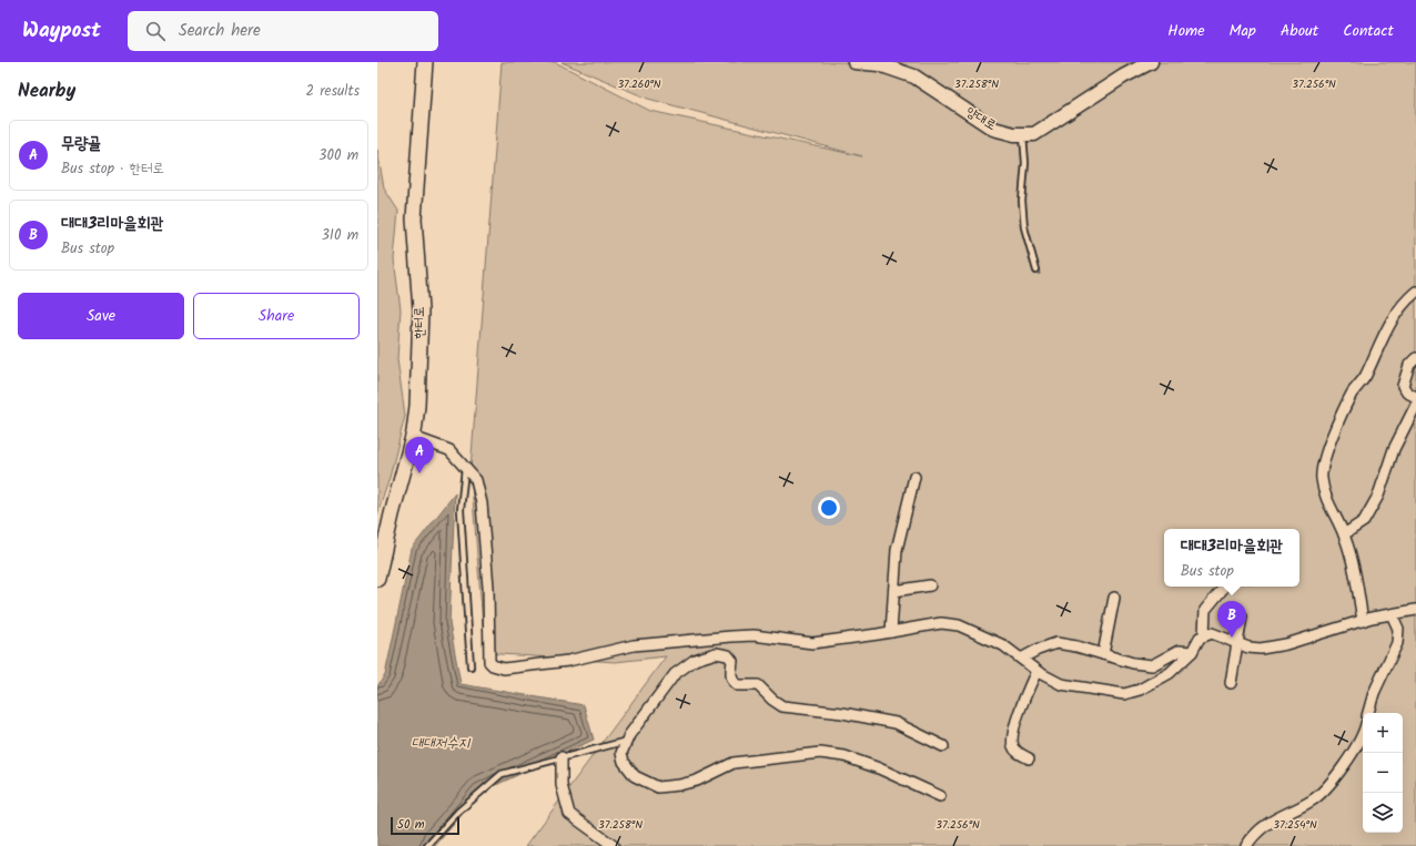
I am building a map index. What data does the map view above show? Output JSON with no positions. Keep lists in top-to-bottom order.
{
  "streets": {
    "main road": ["한터로"],
    "street": ["양대로"]
  },
  "water": ["대대저수지"],
  "scale_bar": "50 m",
  "page": {
    "header": "Waypost",
    "search": "Search here",
    "nav": [
      "Home",
      "Map",
      "About",
      "Contact"
    ],
    "heading": ["Nearby", "2 results"],
    "list": [
      {
        "mark": "A",
        "name": "무량골",
        "note": "Bus stop · 한터로",
        "value": "300 m"
      },
      {
        "mark": "B",
        "name": "대대3리마을회관",
        "note": "Bus stop",
        "value": "310 m"
      }
    ],
    "buttons": ["Save", "Share"],
    "pins": ["A", "B"],
    "popup": ["대대3리마을회관", "Bus stop"],
    "map_buttons": ["+", "−"],
    "scale": "50 m"
  },
  "coordinates": [
    "37.260°N",
    "37.258°N",
    "37.256°N",
    "37.254°N"
  ]
}
